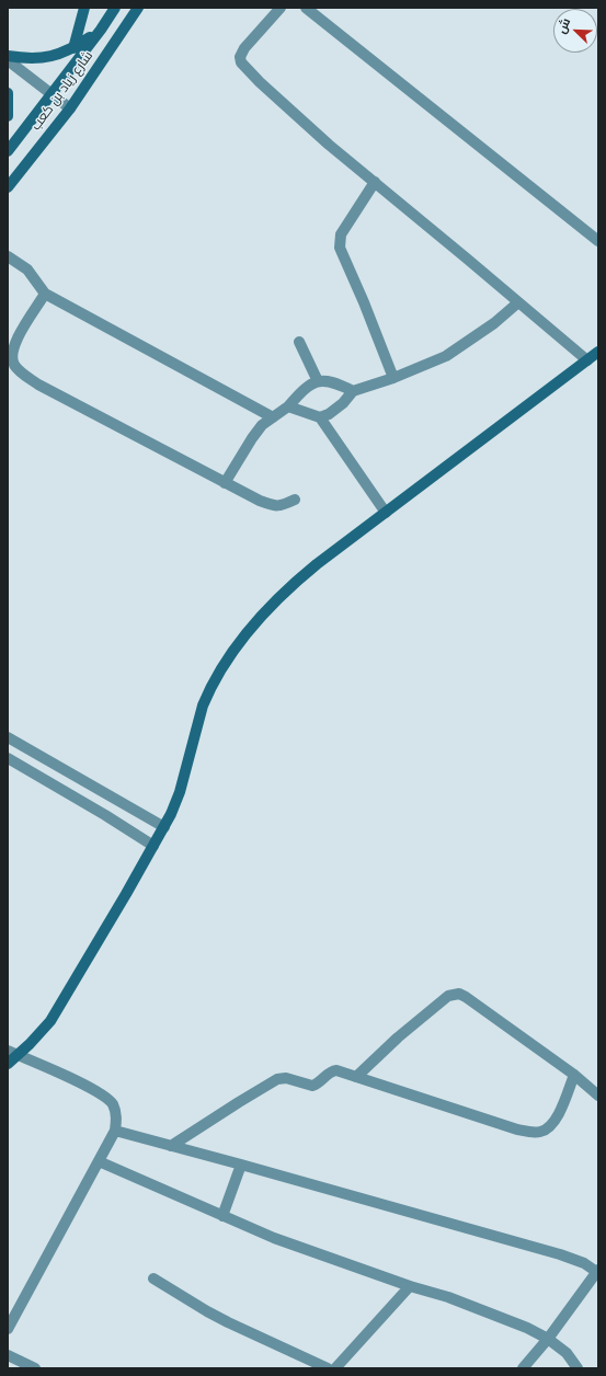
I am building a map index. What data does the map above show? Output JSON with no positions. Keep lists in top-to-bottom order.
{
  "streets": {
    "street": ["شارع زياد بن كعب"]
  },
  "north": "top left"
}
